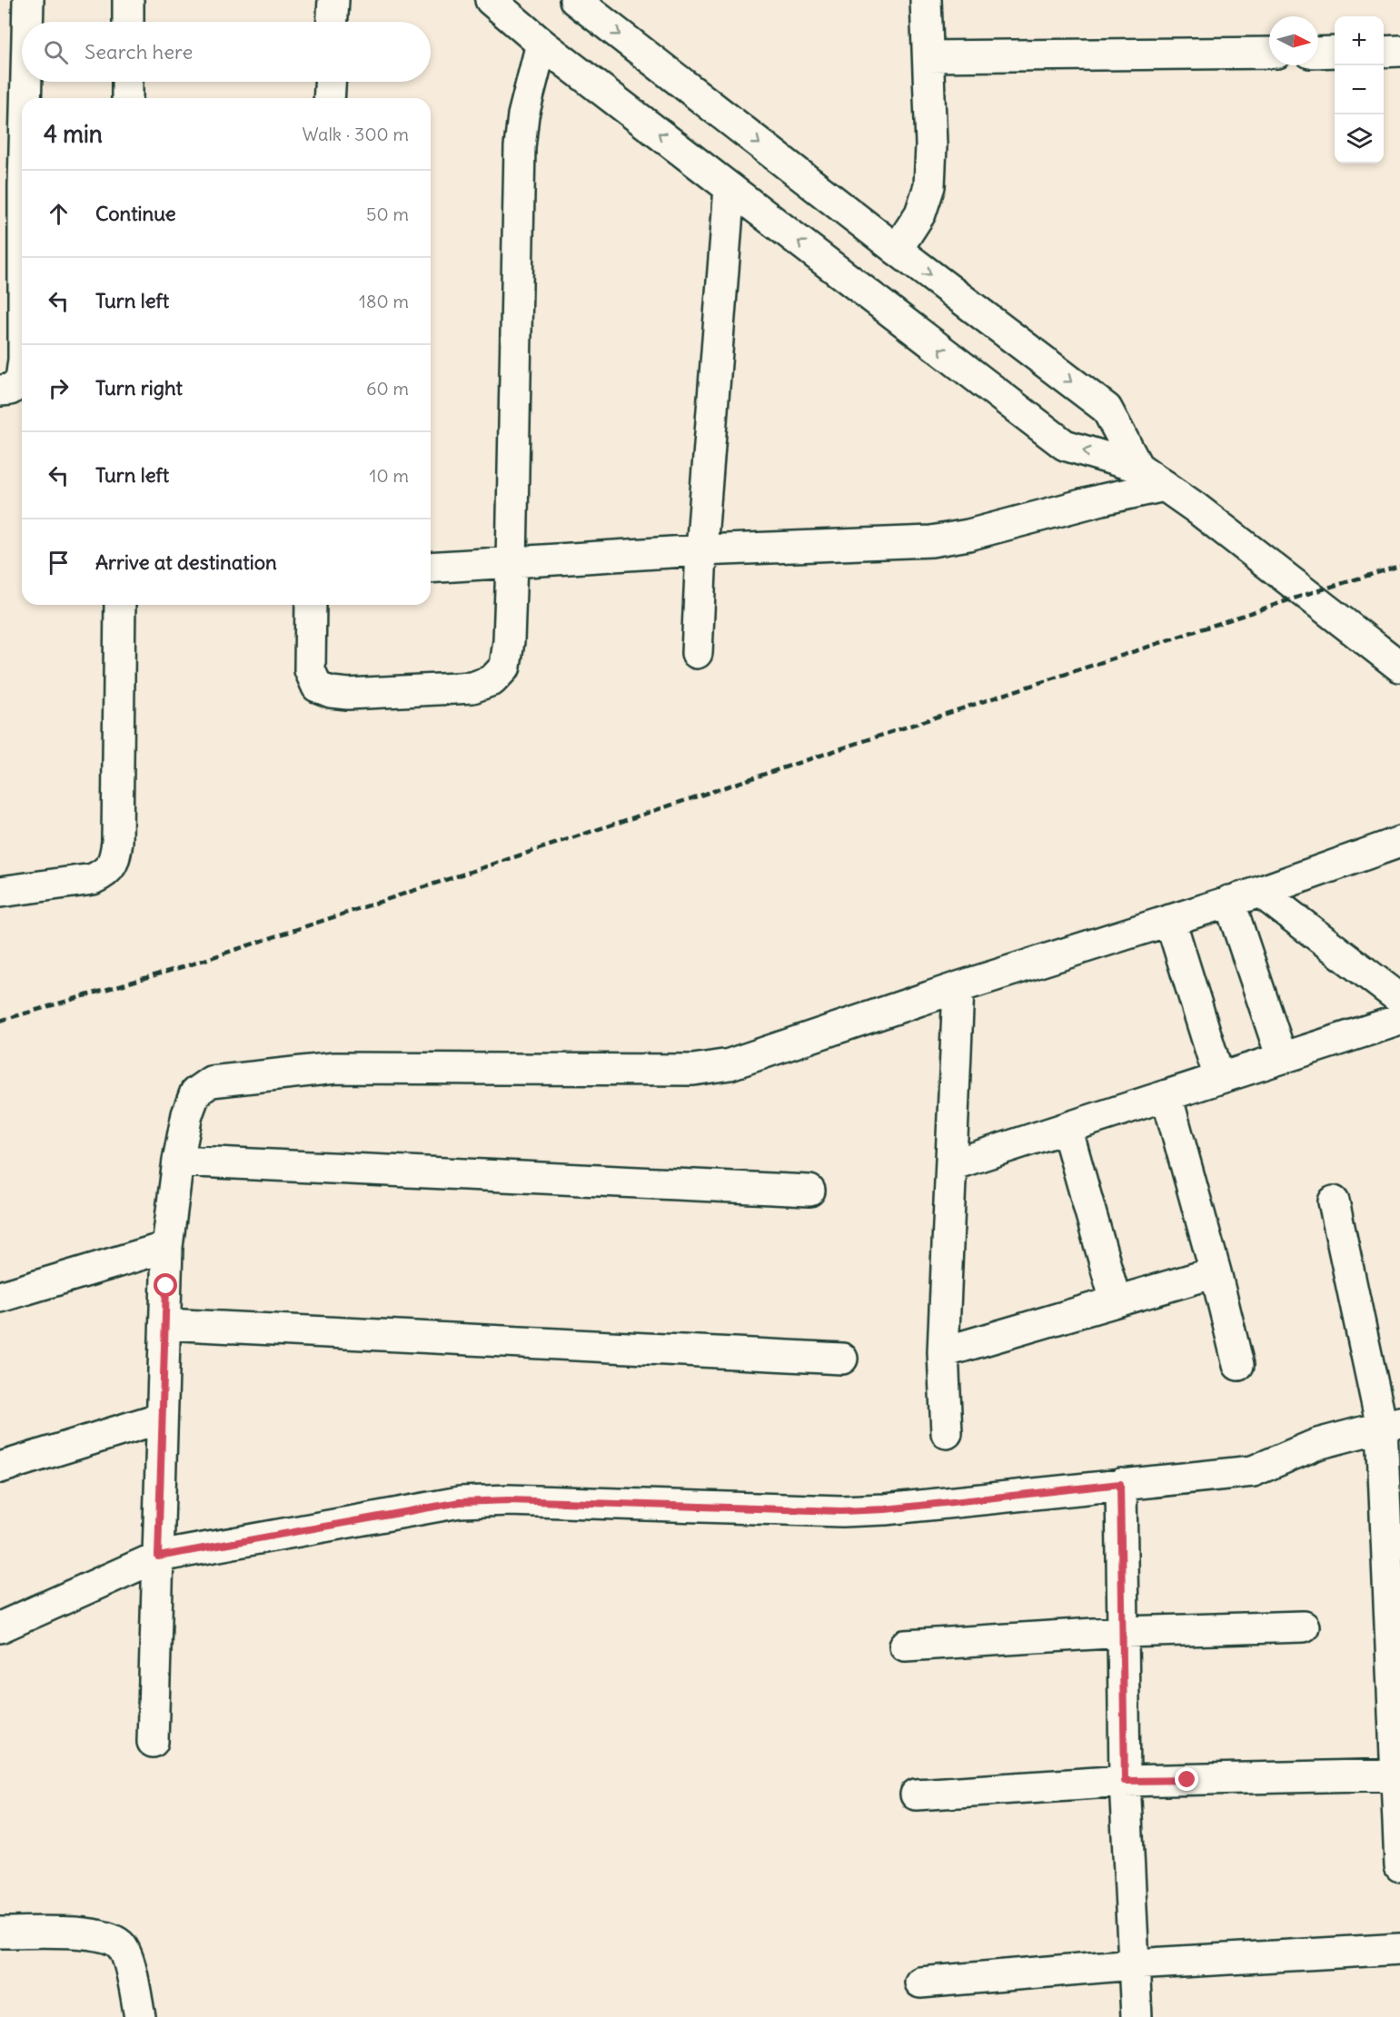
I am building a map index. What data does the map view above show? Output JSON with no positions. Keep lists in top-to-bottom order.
{
  "north": "right",
  "page": {
    "map_buttons": ["+", "−"],
    "search": "Search here",
    "heading": ["4 min", "Walk · 300 m"],
    "list": [
      ["Continue", "50 m"],
      ["Turn left", "180 m"],
      ["Turn right", "60 m"],
      ["Turn left", "10 m"],
      "Arrive at destination"
    ]
  }
}
